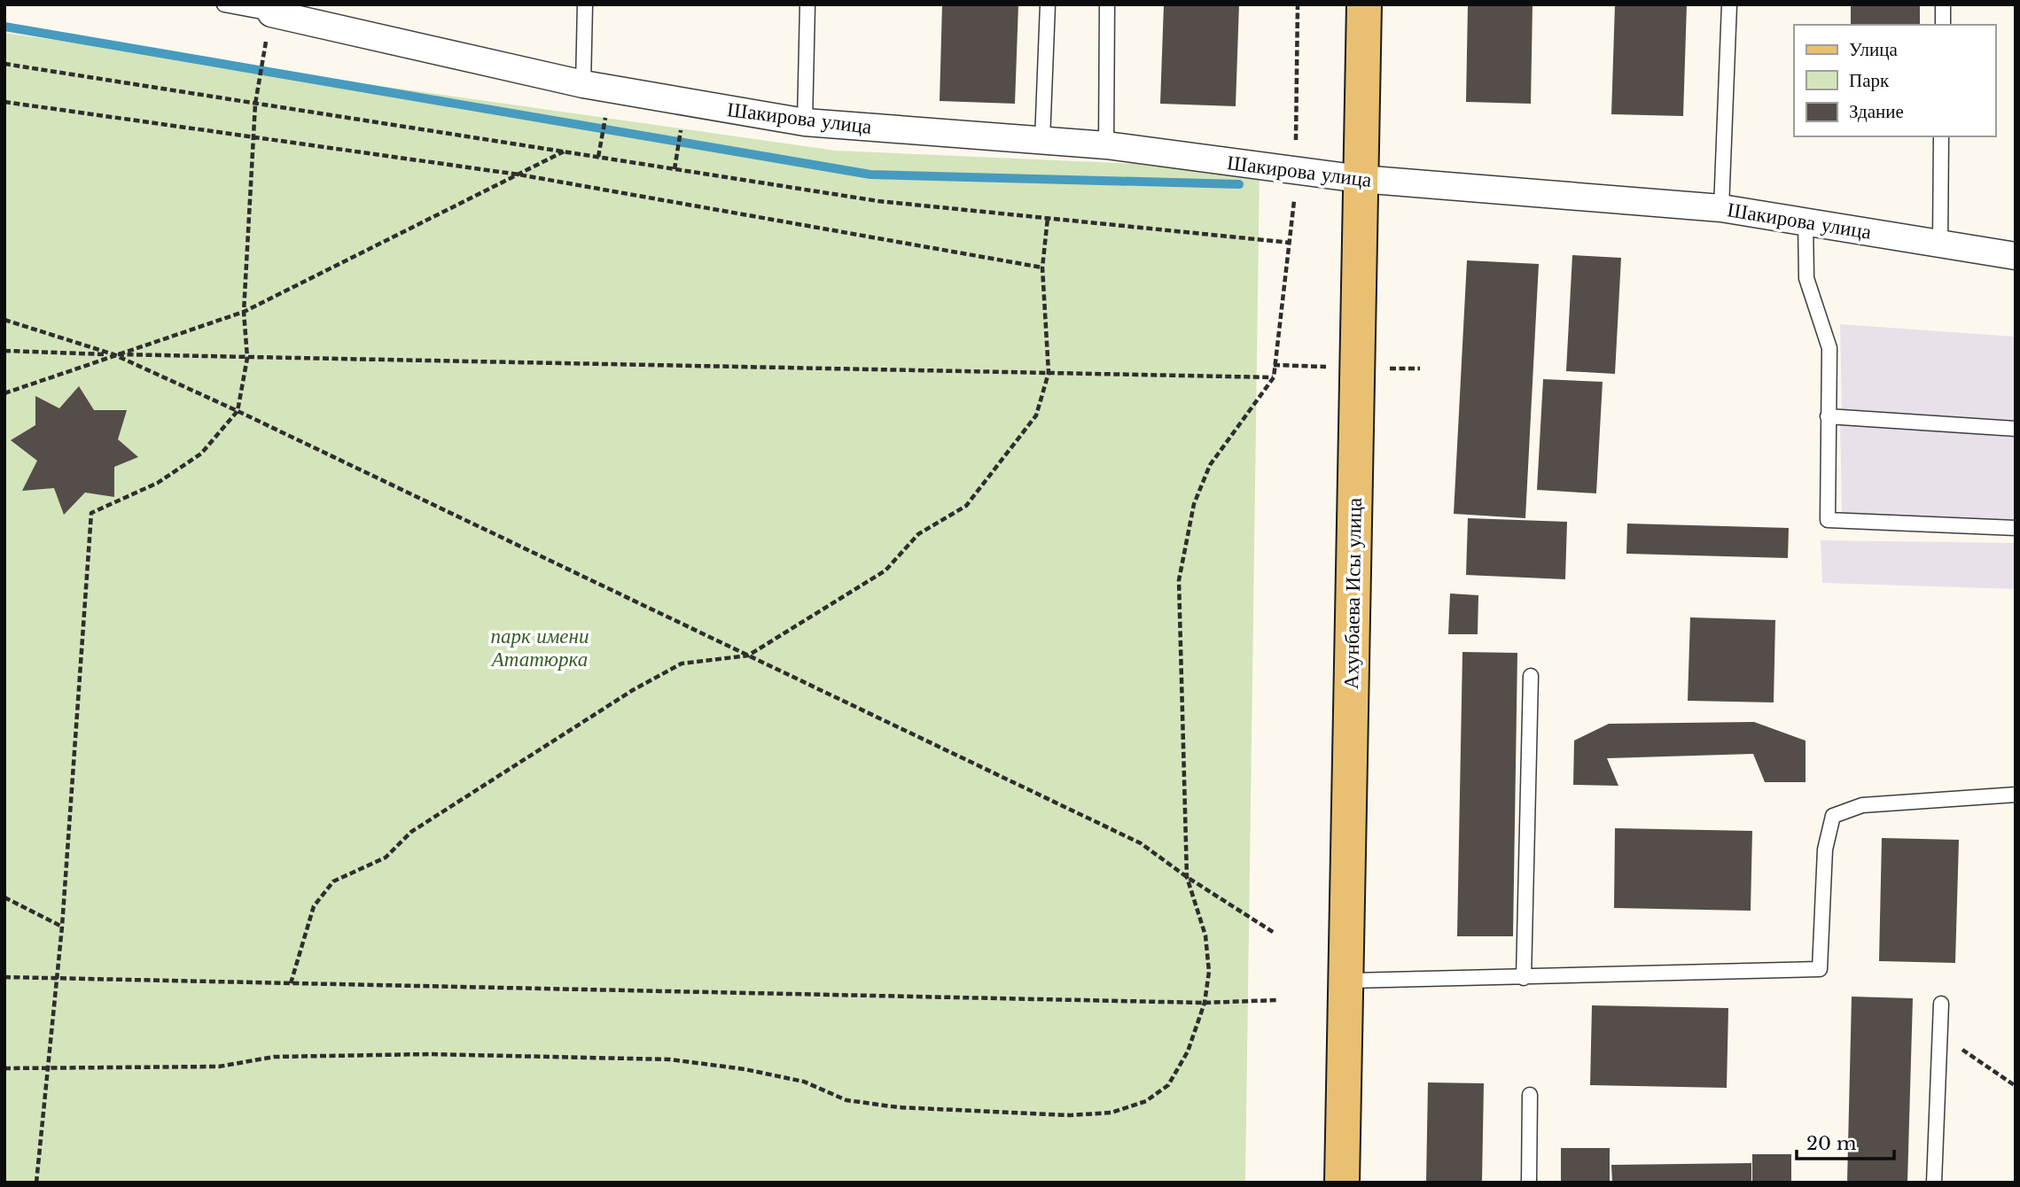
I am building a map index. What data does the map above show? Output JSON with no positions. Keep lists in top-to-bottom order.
{
  "streets": {
    "main road": ["Ахунбаева Исы улица"],
    "street": ["Шакирова улица"]
  },
  "crossings": [
    ["Шакирова улица", "Ахунбаева Исы улица"]
  ],
  "parks": ["парк имени Ататюрка"],
  "legend": ["Улица", "Парк", "Здание"],
  "scale_bar": "20 m"
}
